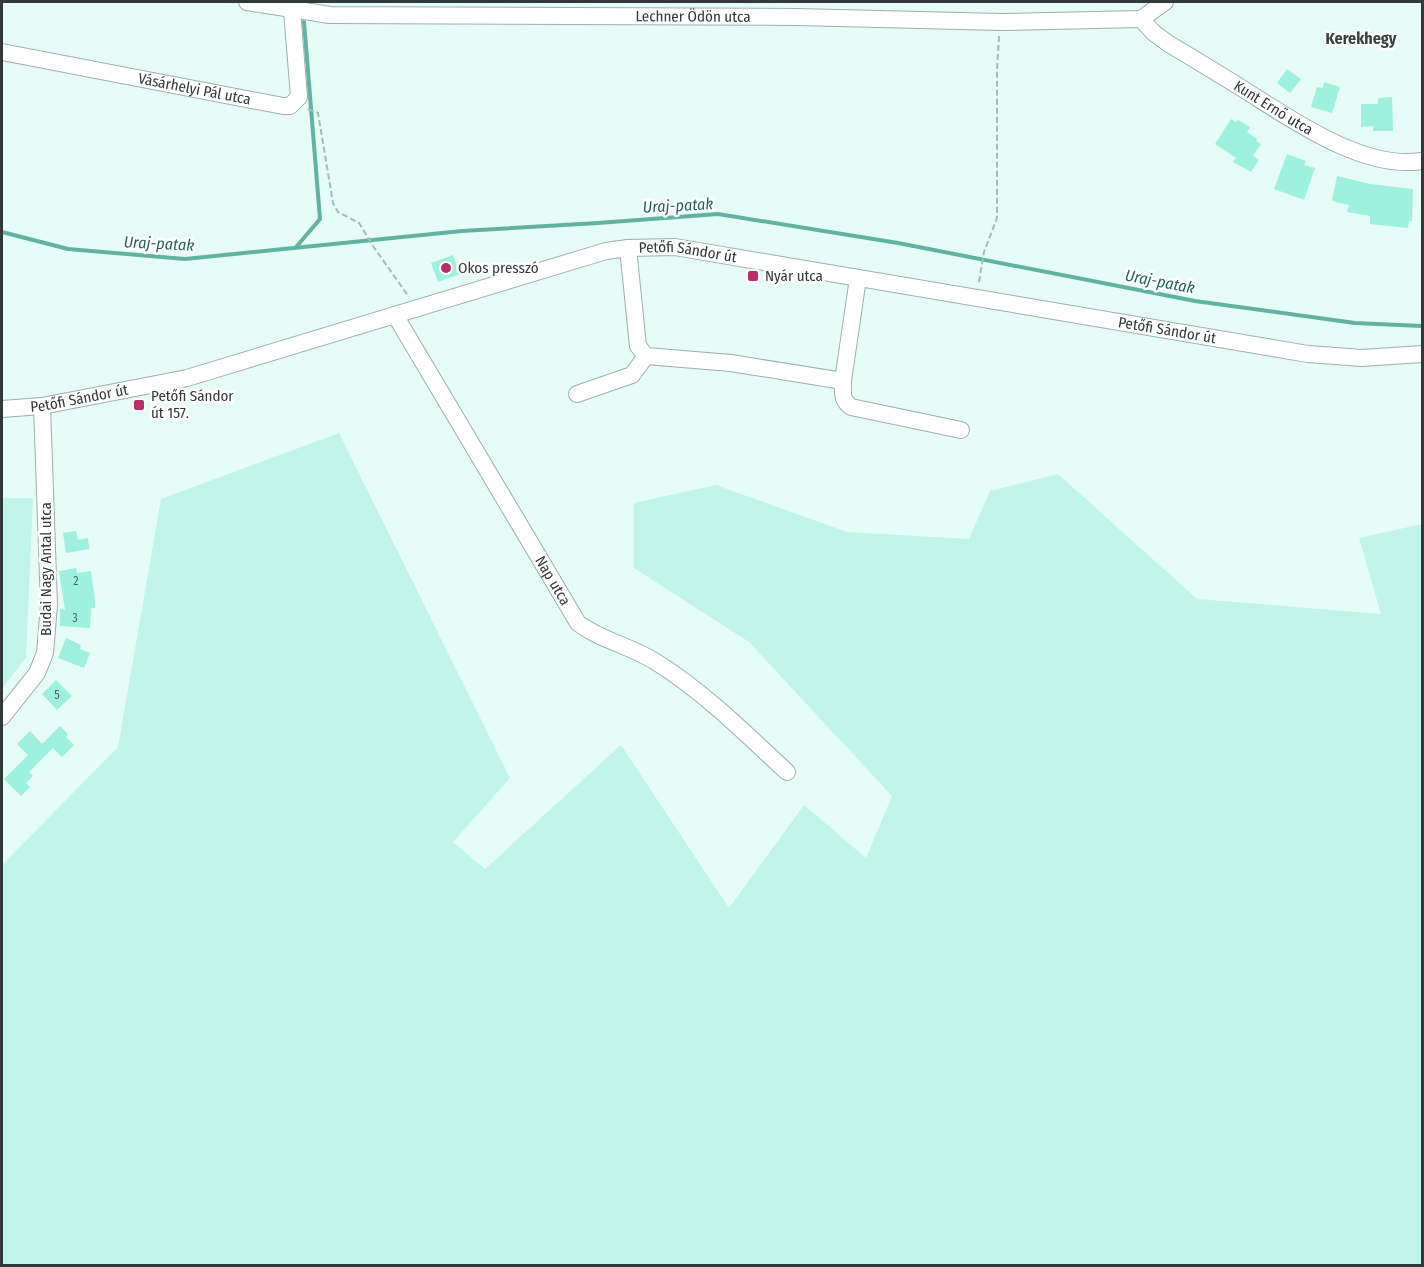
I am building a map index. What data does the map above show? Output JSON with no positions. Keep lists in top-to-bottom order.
{
  "streets": {
    "street": [
      "Lechner Ödön utca",
      "Vásárhelyi Pál utca",
      "Kunt Ernő utca",
      "Petőfi Sándor út",
      "Budai Nagy Antal utca",
      "Nap utca"
    ]
  },
  "crossings": [
    ["Lechner Ödön utca", "Vásárhelyi Pál utca"],
    ["Lechner Ödön utca", "Kunt Ernő utca"],
    ["Petőfi Sándor út", "Budai Nagy Antal utca"],
    ["Petőfi Sándor út", "Nap utca"]
  ],
  "districts": ["Kerekhegy"],
  "water": ["Uraj-patak"],
  "places": {
    "other": ["Okos presszó"],
    "transit": ["Nyár utca", "Petőfi Sándor út 157."]
  },
  "house_numbers": ["2", "3", "5"]
}
